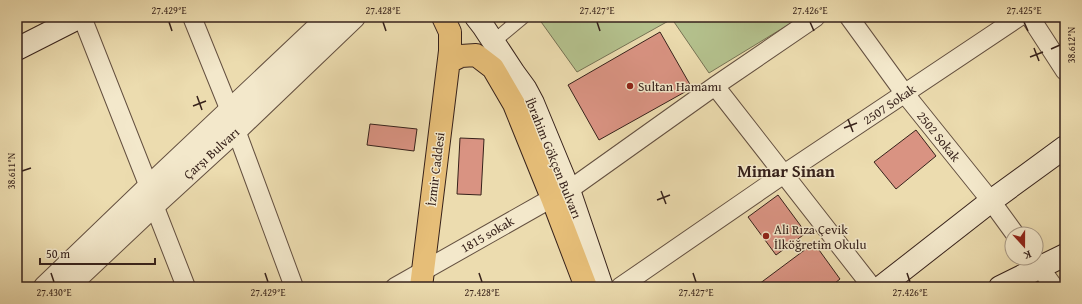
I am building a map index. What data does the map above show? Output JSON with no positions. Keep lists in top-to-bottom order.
{
  "streets": {
    "main road": ["Çarşı Bulvarı", "İbrahim Gökçen Bulvarı", "İzmir Caddesi"],
    "street": ["2507 Sokak", "2502 Sokak", "1815 sokak"]
  },
  "crossings": [
    ["2507 Sokak", "2502 Sokak"],
    ["İbrahim Gökçen Bulvarı", "İzmir Caddesi"],
    ["İbrahim Gökçen Bulvarı", "1815 sokak"],
    ["İzmir Caddesi", "1815 sokak"]
  ],
  "districts": ["Mimar Sinan"],
  "places": ["Sultan Hamamı", "Ali Rıza Çevik İlköğretim Okulu"],
  "scale_bar": "50 m",
  "north": "bottom",
  "coordinates": [
    "27.429°E",
    "27.428°E",
    "27.427°E",
    "27.426°E",
    "27.425°E",
    "38.612°N",
    "38.611°N",
    "27.430°E"
  ]
}
